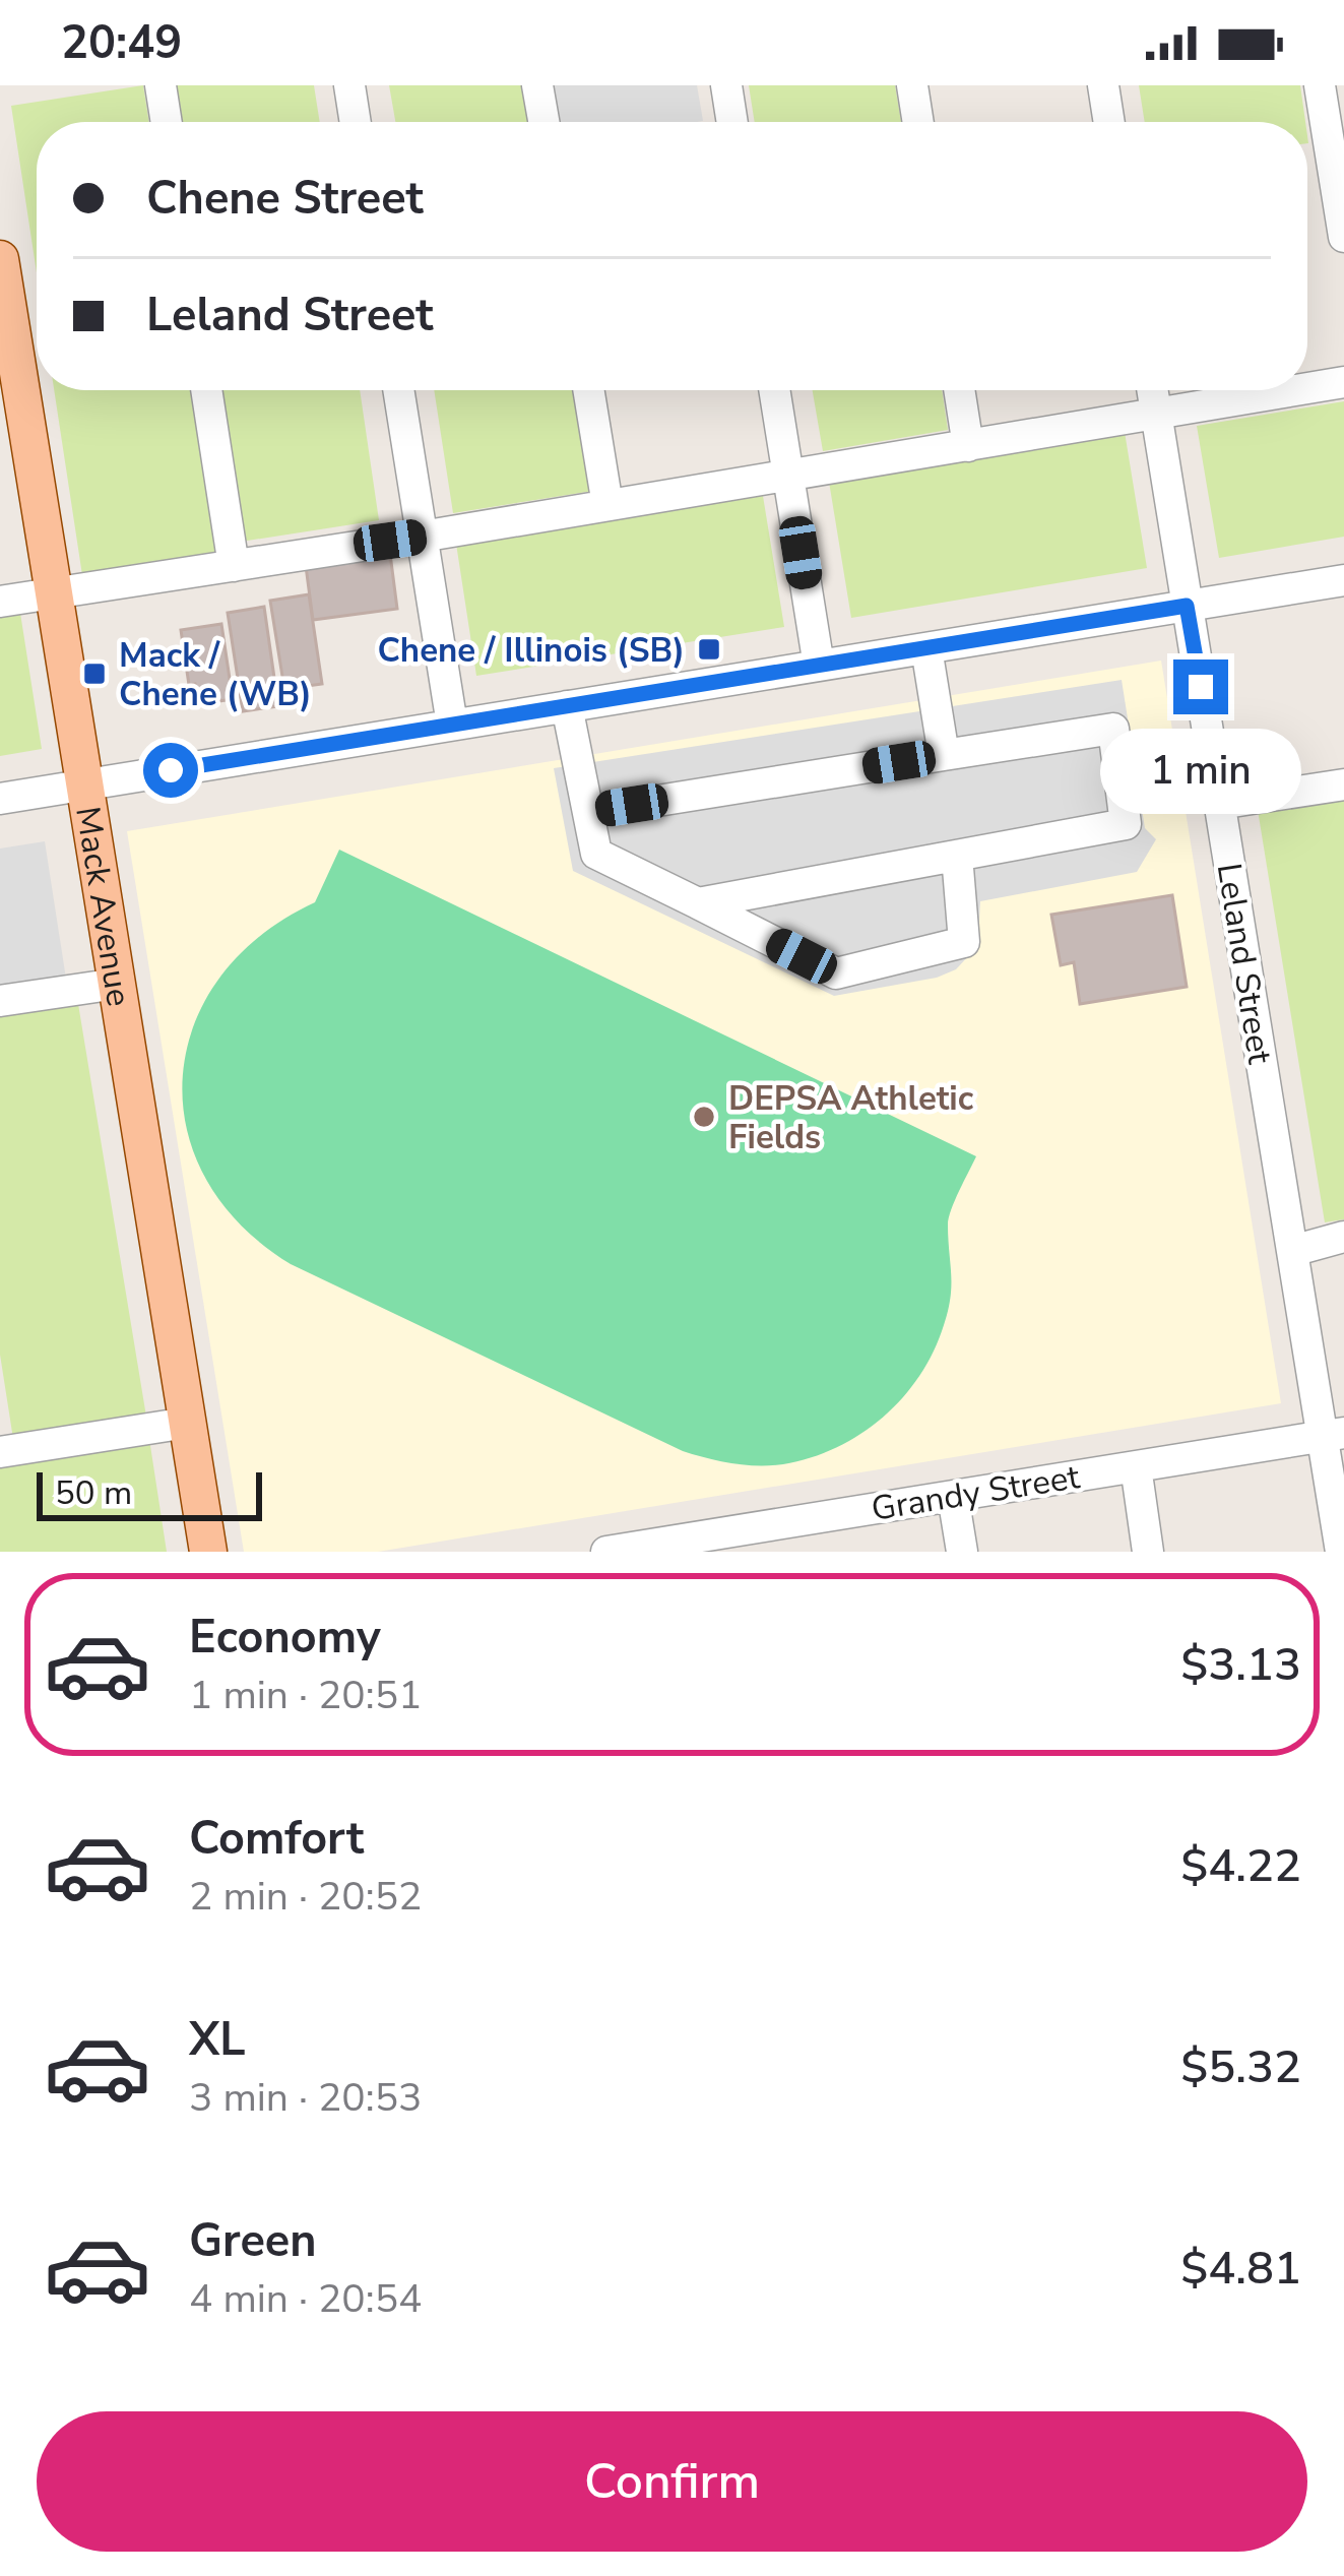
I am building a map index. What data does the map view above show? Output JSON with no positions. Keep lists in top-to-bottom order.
{
  "streets": {
    "main road": ["Mack Avenue"],
    "street": ["Leland Street", "Grandy Street"]
  },
  "crossings": [
    ["Leland Street", "Grandy Street"]
  ],
  "places": {
    "transit": ["Chene / Illinois (SB)", "Mack / Chene (WB)"],
    "other": ["DEPSA Athletic Fields"]
  },
  "scale_bar": "50 m",
  "page": {
    "status": "20:49",
    "banner": ["Chene Street", "Leland Street"],
    "bubble": "1 min",
    "scale": "50 m",
    "list": [
      {
        "name": "Economy",
        "note": "1 min · 20:51",
        "value": "$3.13"
      },
      {
        "name": "Comfort",
        "note": "2 min · 20:52",
        "value": "$4.22"
      },
      {
        "name": "XL",
        "note": "3 min · 20:53",
        "value": "$5.32"
      },
      {
        "name": "Green",
        "note": "4 min · 20:54",
        "value": "$4.81"
      }
    ],
    "buttons": "Confirm"
  }
}
